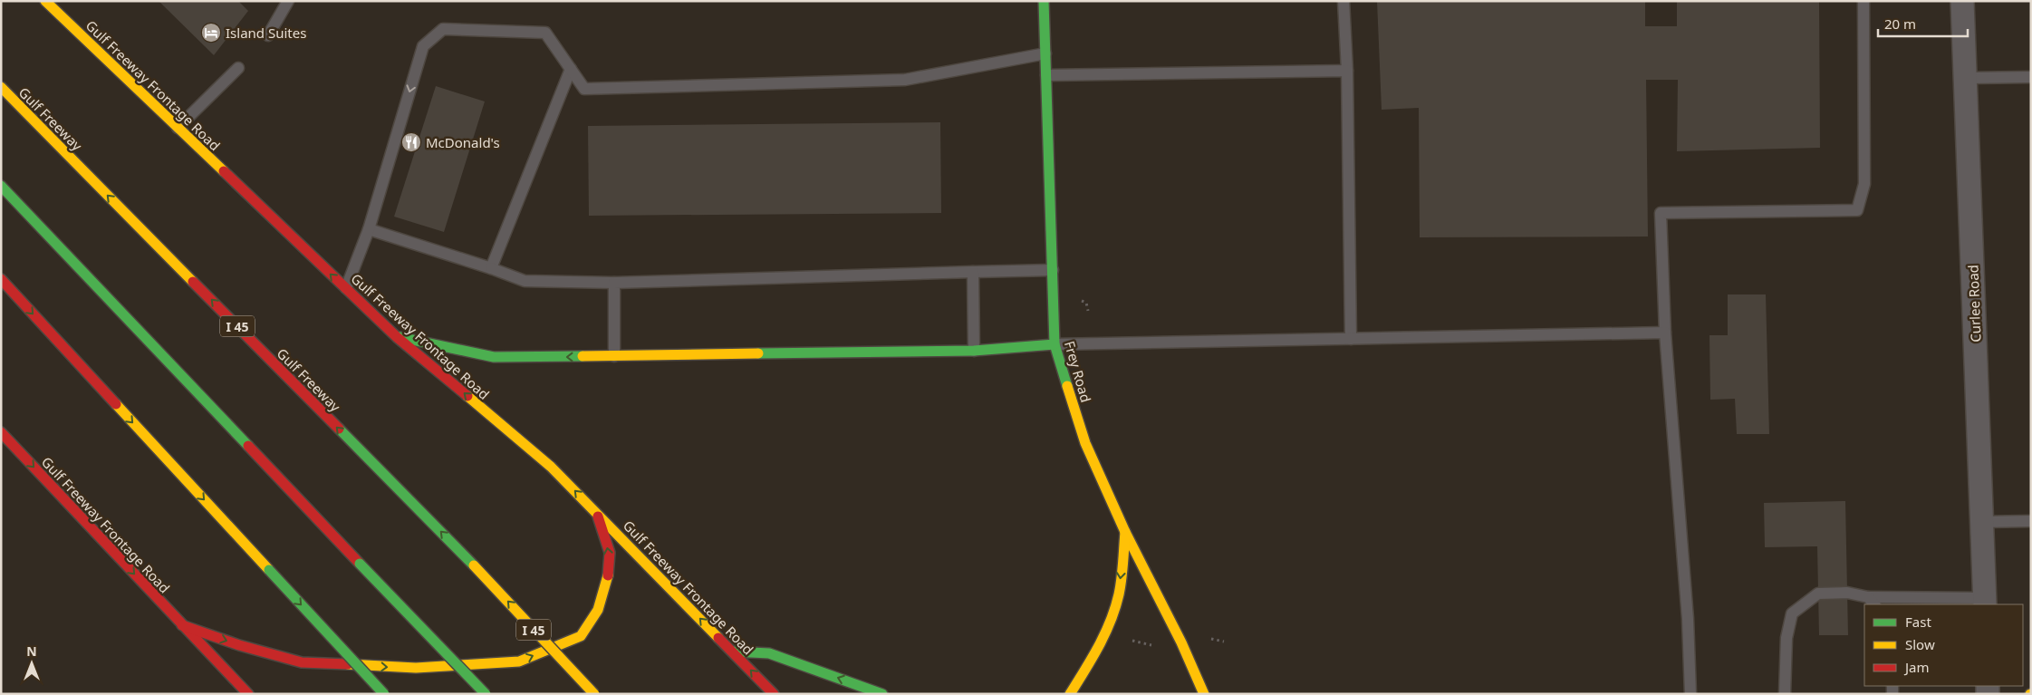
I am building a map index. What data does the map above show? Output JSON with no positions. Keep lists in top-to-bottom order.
{
  "streets": {
    "main road": [
      "Gulf Freeway Frontage Road",
      "Gulf Freeway",
      "I 45",
      "Frey Road"
    ],
    "street": ["Curlee Road"]
  },
  "places": {
    "hotel": ["Island Suites"],
    "restaurant": ["McDonald's"]
  },
  "legend": ["Fast", "Slow", "Jam"],
  "scale_bar": "20 m",
  "north": "top"
}
